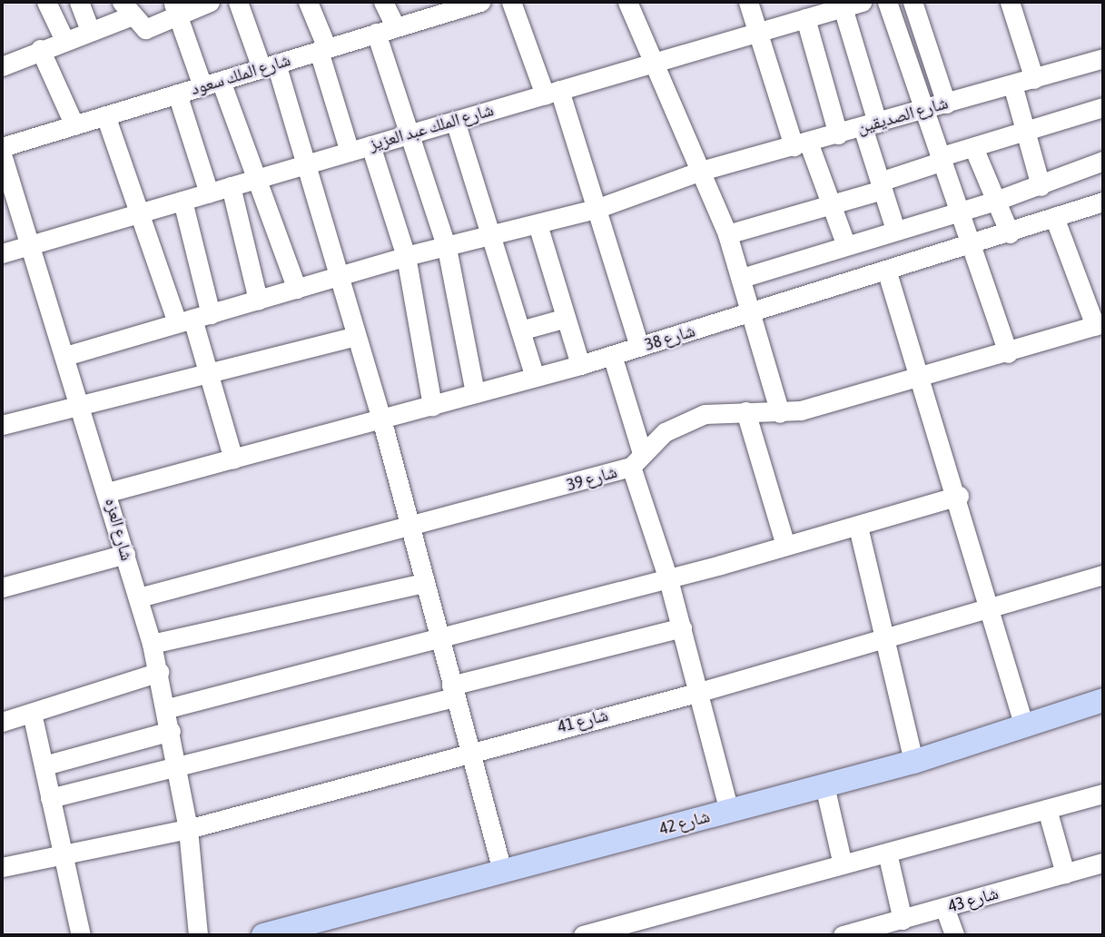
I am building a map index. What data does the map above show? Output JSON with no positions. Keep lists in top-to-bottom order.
{
  "streets": {
    "main road": ["شارع 42"],
    "street": [
      "شارع الملك سعود",
      "شارع الصديقين",
      "شارع الملك عبد العزيز",
      "شارع 38",
      "شارع 39",
      "شارع العزه",
      "شارع 41",
      "شارع 43"
    ]
  },
  "crossings": [
    ["شارع الصديقين", "شارع العزه"],
    ["شارع الملك عبد العزيز", "شارع العزه"],
    ["شارع 38", "شارع العزه"],
    ["شارع 39", "شارع العزه"],
    ["شارع العزه", "شارع 41"]
  ]
}
